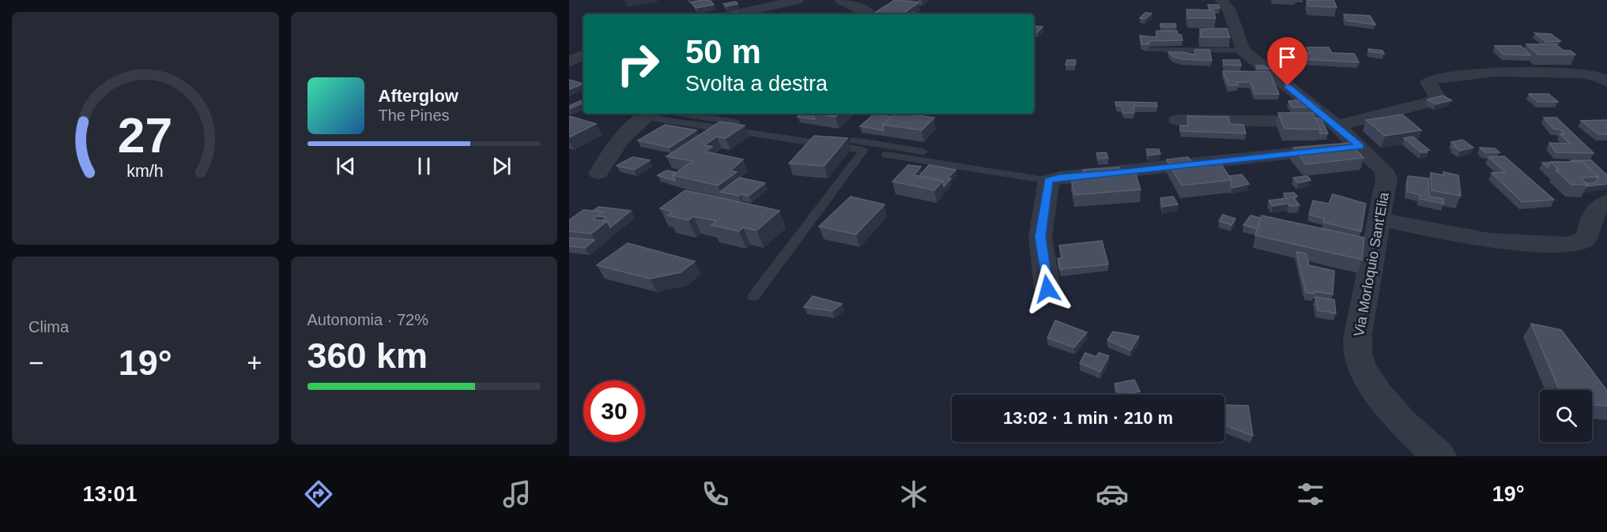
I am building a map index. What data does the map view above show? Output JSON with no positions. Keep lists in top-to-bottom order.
{
  "streets": {
    "street": ["Via Morloquio Sant'Elia"]
  },
  "page": {
    "turn": ["50 m", "Svolta a destra"],
    "song": ["Afterglow", "The Pines"],
    "tile": [
      "Clima",
      ["Autonomia · 72%", "360 km"]
    ],
    "heat": ["−", "19°", "+"],
    "limit": "30",
    "trip": "13:02 · 1 min · 210 m",
    "tabs": ["13:01", "19°"],
    "gauge": ["27", "km/h"]
  }
}
